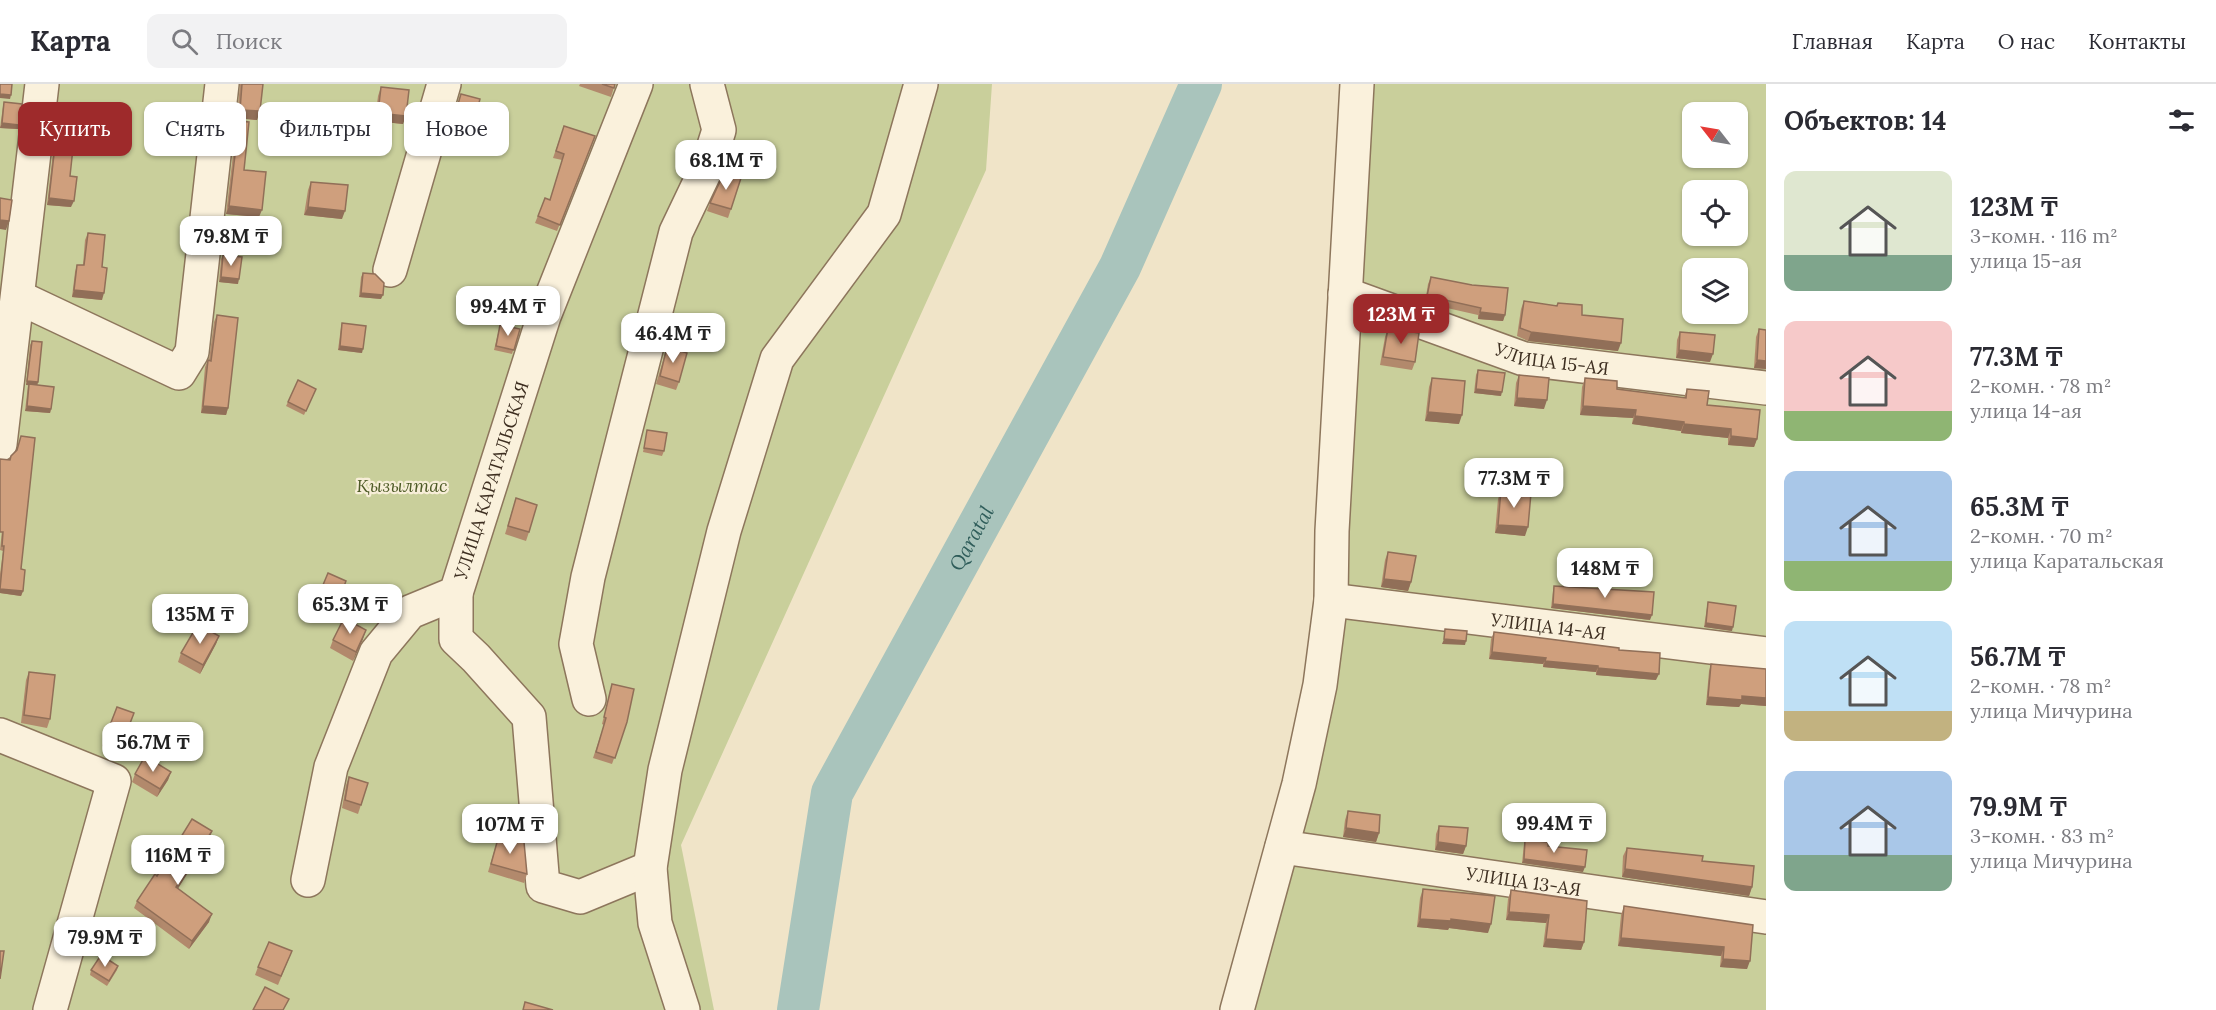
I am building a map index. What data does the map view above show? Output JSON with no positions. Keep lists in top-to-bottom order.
{
  "streets": {
    "street": [
      "УЛИЦА 15-АЯ",
      "УЛИЦА КАРАТАЛЬСКАЯ",
      "УЛИЦА 14-АЯ",
      "УЛИЦА 13-АЯ"
    ]
  },
  "water": ["Qaratal"],
  "parks": ["Қызылтас"],
  "north": "top left",
  "page": {
    "header": "Карта",
    "search": "Поиск",
    "nav": [
      "Главная",
      "Карта",
      "О нас",
      "Контакты"
    ],
    "heading": "Объектов: 14",
    "chip": [
      "Купить",
      "Снять",
      "Фильтры",
      "Новое"
    ],
    "price": [
      "68.1M ₸",
      "79.8M ₸",
      "99.4M ₸",
      "123M ₸",
      "46.4M ₸",
      "77.3M ₸",
      "148M ₸",
      "65.3M ₸",
      "135M ₸",
      "56.7M ₸",
      "99.4M ₸",
      "107M ₸",
      "116M ₸",
      "79.9M ₸"
    ],
    "list": [
      {
        "name": "123M ₸",
        "note": "3-комн. · 116 m² · улица 15-ая"
      },
      {
        "name": "77.3M ₸",
        "note": "2-комн. · 78 m² · улица 14-ая"
      },
      {
        "name": "65.3M ₸",
        "note": "2-комн. · 70 m² · улица Каратальская"
      },
      {
        "name": "56.7M ₸",
        "note": "2-комн. · 78 m² · улица Мичурина"
      },
      {
        "name": "79.9M ₸",
        "note": "3-комн. · 83 m² · улица Мичурина"
      }
    ]
  }
}
